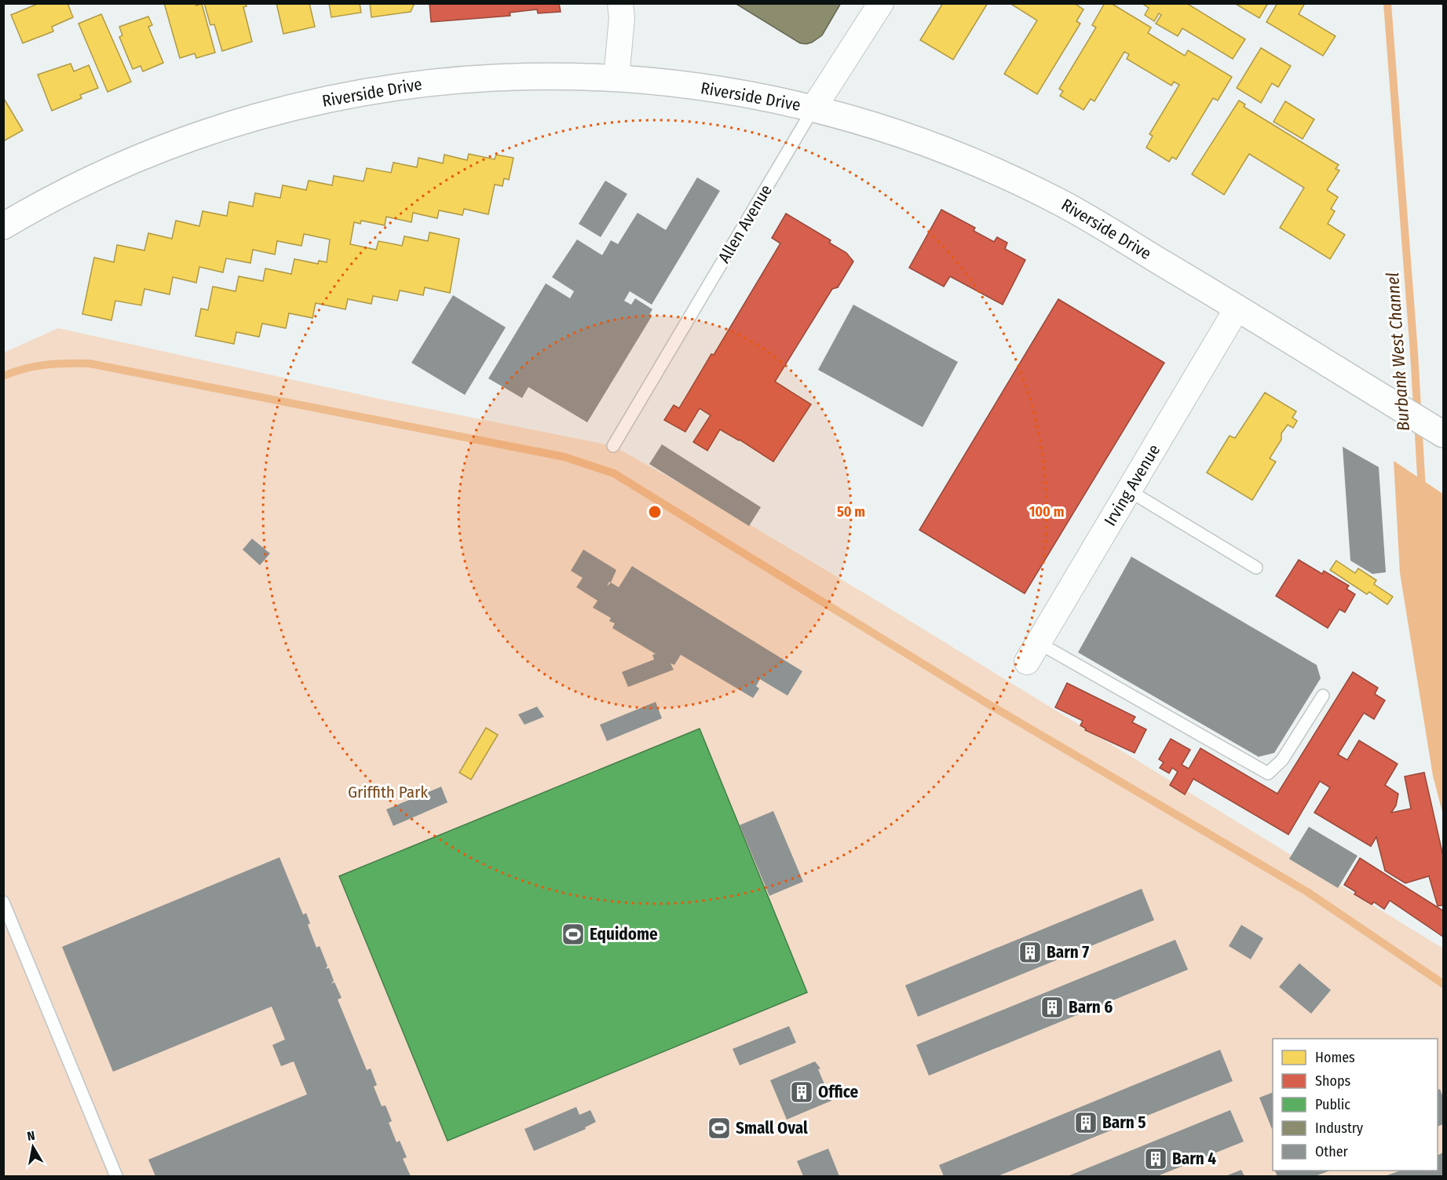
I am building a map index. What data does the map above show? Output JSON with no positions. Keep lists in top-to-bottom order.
{
  "streets": {
    "main road": ["Riverside Drive"],
    "street": ["Allen Avenue", "Irving Avenue"]
  },
  "crossings": [
    ["Riverside Drive", "Allen Avenue"],
    ["Riverside Drive", "Irving Avenue"]
  ],
  "water": ["Burbank West Channel"],
  "parks": ["Griffith Park"],
  "places": {
    "sports": ["Equidome", "Small Oval"],
    "building": [
      "Barn 7",
      "Barn 6",
      "Office",
      "Barn 5",
      "Barn 4"
    ]
  },
  "legend": [
    "Homes",
    "Shops",
    "Public",
    "Industry",
    "Other"
  ],
  "north": "top",
  "rings": ["50 m", "100 m"]
}
